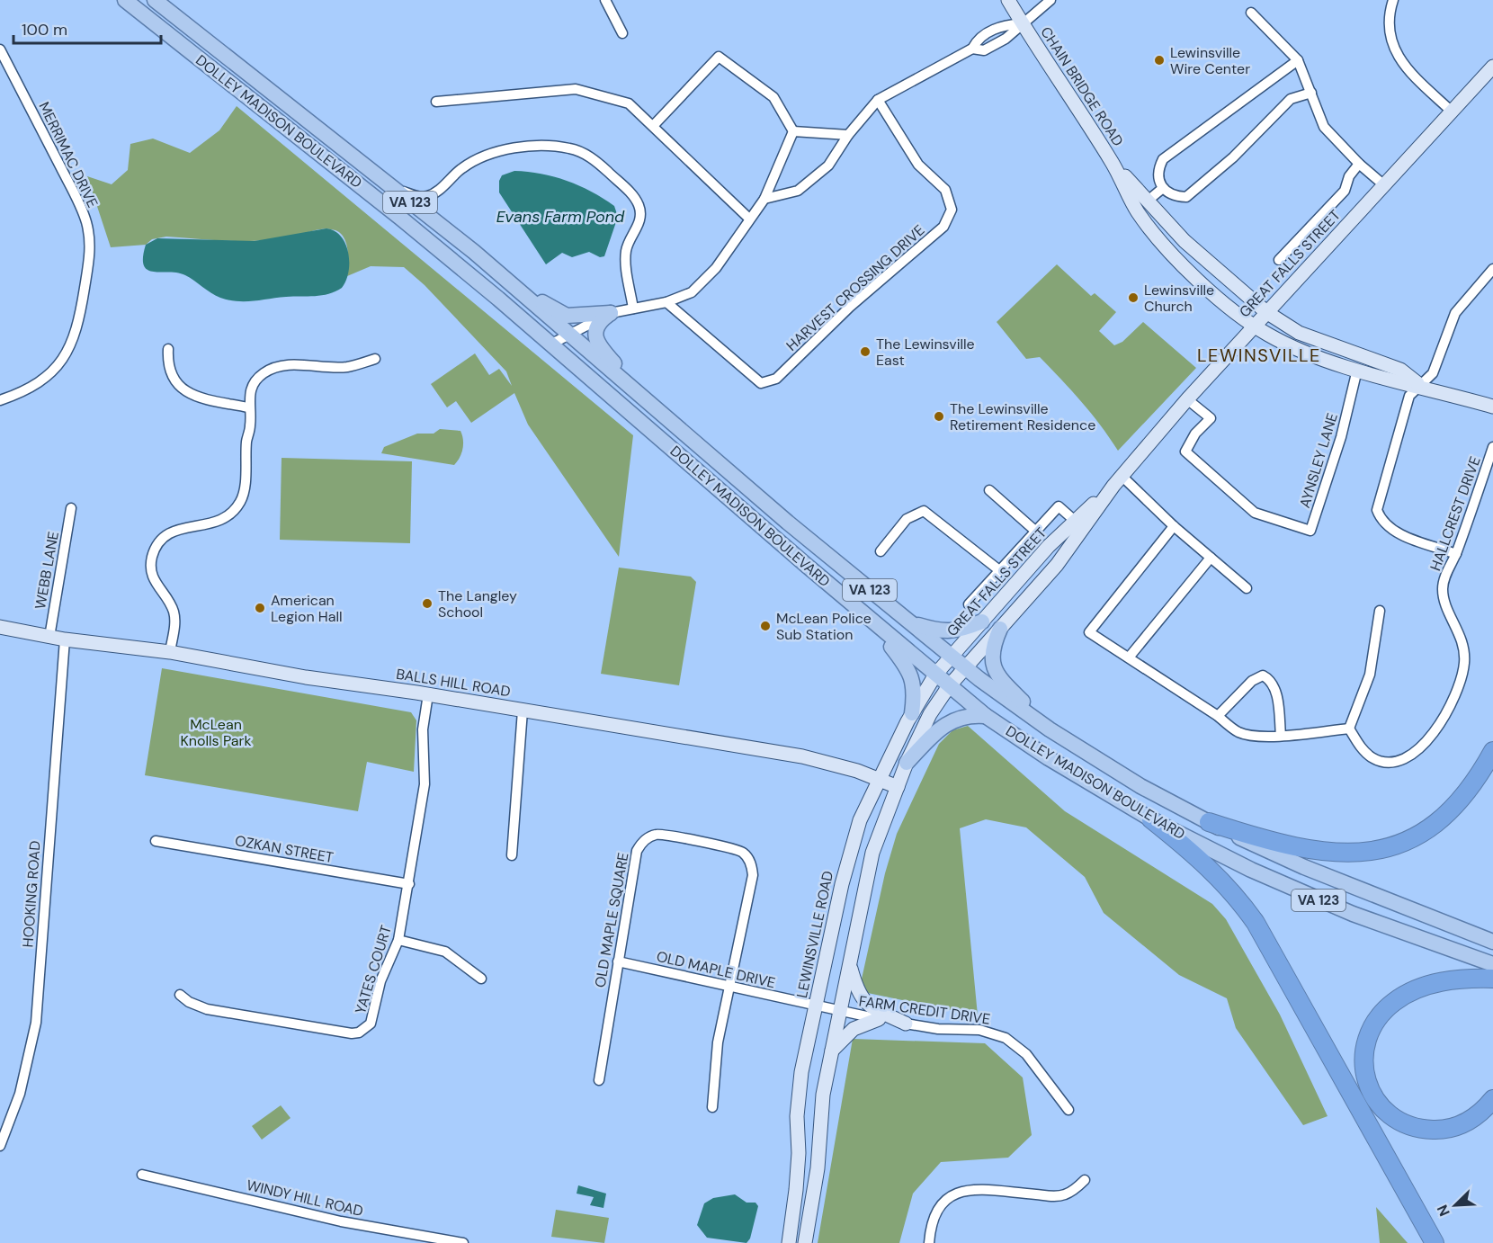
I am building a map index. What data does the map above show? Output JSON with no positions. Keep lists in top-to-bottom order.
{
  "streets": {
    "main road": [
      "CHAIN BRIDGE ROAD",
      "DOLLEY MADISON BOULEVARD",
      "VA 123",
      "GREAT FALLS STREET",
      "BALLS HILL ROAD",
      "LEWINSVILLE ROAD"
    ],
    "street": [
      "MERRIMAC DRIVE",
      "HARVEST CROSSING DRIVE",
      "AYNSLEY LANE",
      "HALLCREST DRIVE",
      "WEBB LANE",
      "OZKAN STREET",
      "HOOKING ROAD",
      "OLD MAPLE SQUARE",
      "YATES COURT",
      "OLD MAPLE DRIVE",
      "FARM CREDIT DRIVE",
      "WINDY HILL ROAD"
    ]
  },
  "crossings": [
    ["CHAIN BRIDGE ROAD", "GREAT FALLS STREET"],
    ["CHAIN BRIDGE ROAD", "AYNSLEY LANE"],
    ["DOLLEY MADISON BOULEVARD", "GREAT FALLS STREET"],
    ["DOLLEY MADISON BOULEVARD", "LEWINSVILLE ROAD"],
    ["GREAT FALLS STREET", "AYNSLEY LANE"],
    ["GREAT FALLS STREET", "LEWINSVILLE ROAD"],
    ["WEBB LANE", "BALLS HILL ROAD"],
    ["BALLS HILL ROAD", "HOOKING ROAD"],
    ["BALLS HILL ROAD", "LEWINSVILLE ROAD"],
    ["BALLS HILL ROAD", "YATES COURT"],
    ["OZKAN STREET", "YATES COURT"],
    ["OLD MAPLE SQUARE", "OLD MAPLE DRIVE"],
    ["LEWINSVILLE ROAD", "OLD MAPLE DRIVE"],
    ["OLD MAPLE DRIVE", "FARM CREDIT DRIVE"]
  ],
  "districts": ["LEWINSVILLE"],
  "water": ["Evans Farm Pond"],
  "parks": ["McLean Knolls Park"],
  "places": [
    "Lewinsville Wire Center",
    "Lewinsville Church",
    "The Lewinsville East",
    "The Lewinsville Retirement Residence",
    "The Langley School",
    "American Legion Hall",
    "McLean Police Sub Station"
  ],
  "scale_bar": "100 m",
  "north": "bottom left"
}
